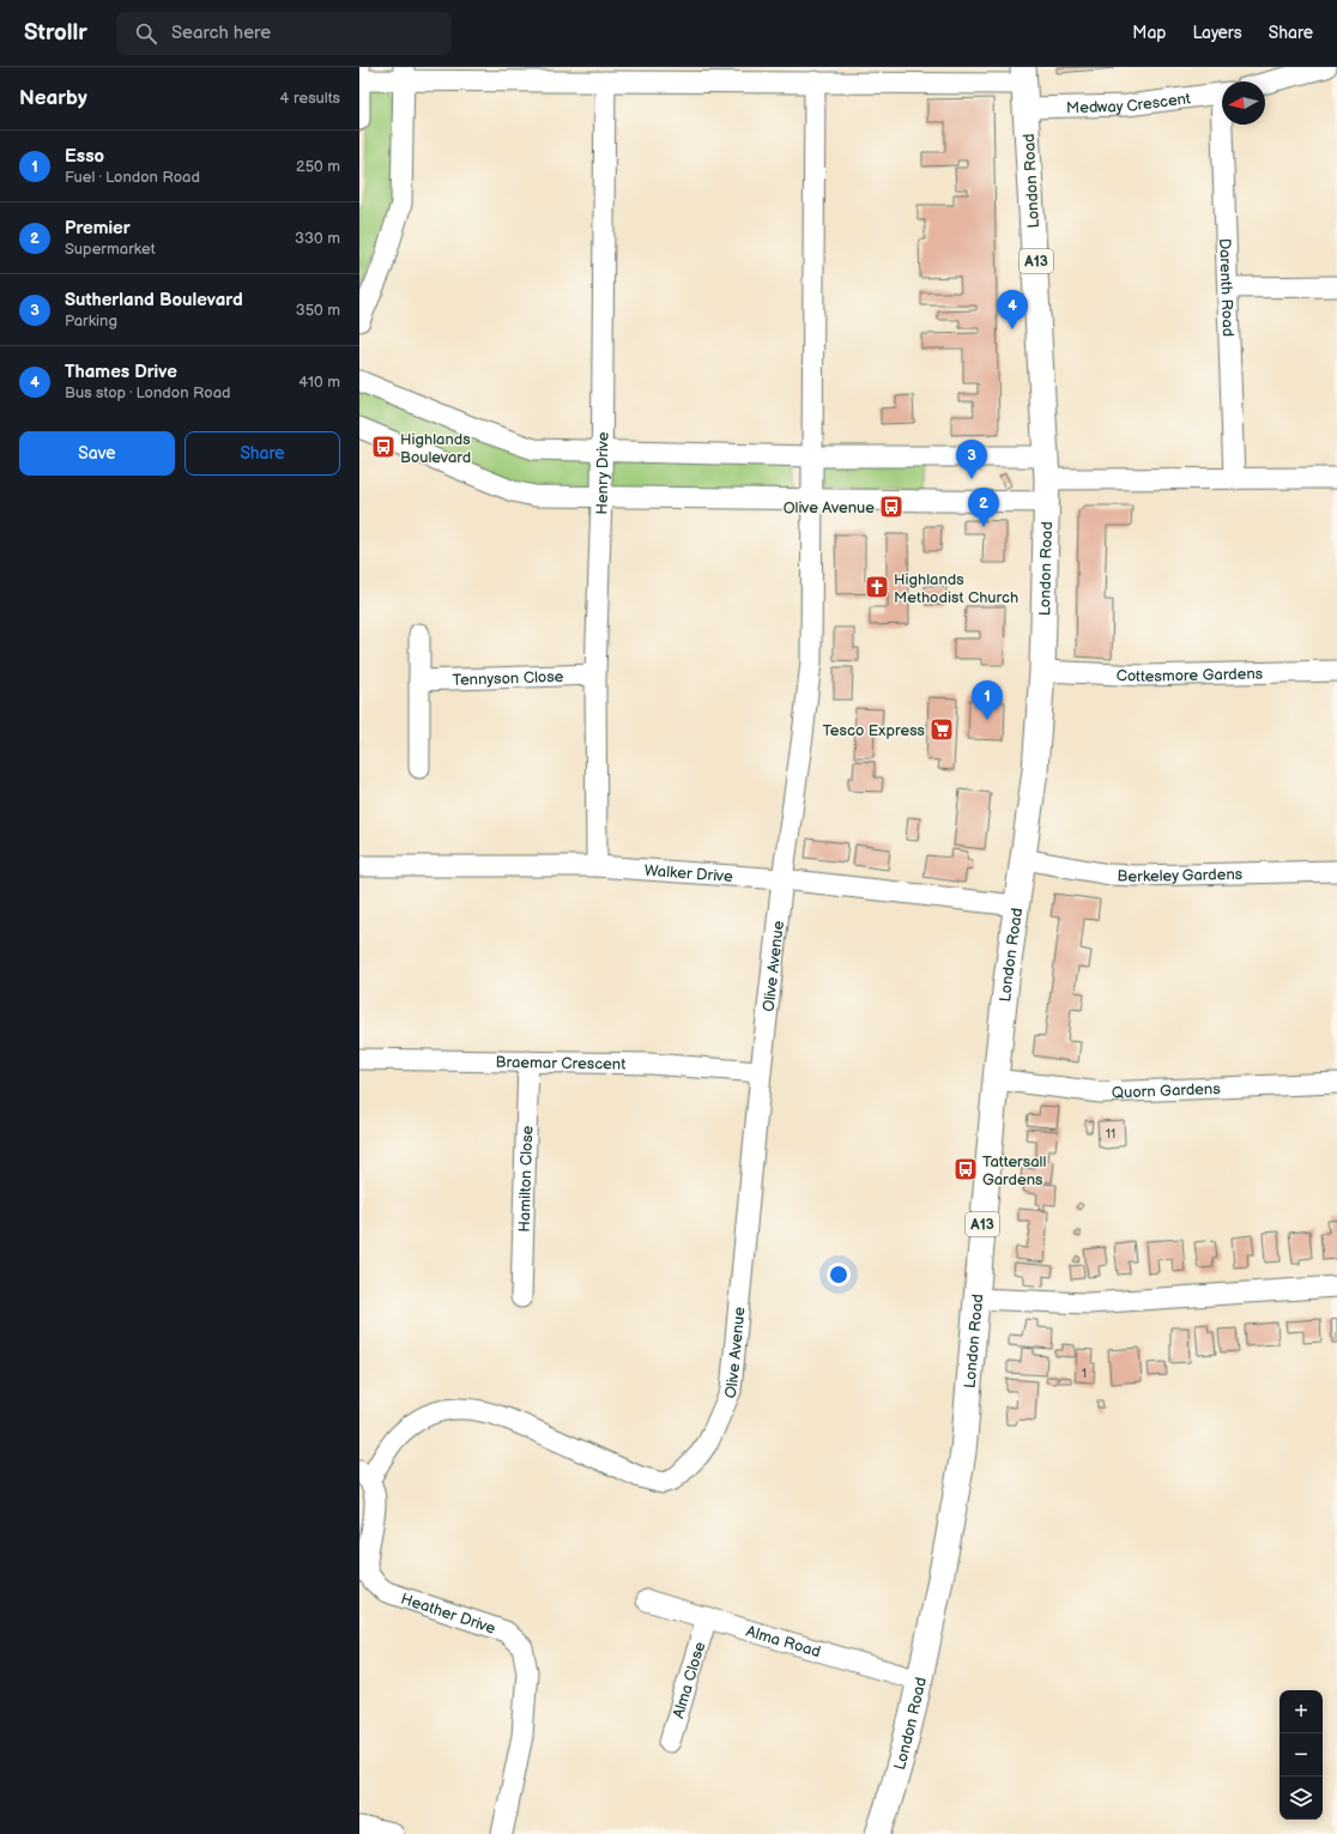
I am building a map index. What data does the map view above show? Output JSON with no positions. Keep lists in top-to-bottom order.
{
  "streets": {
    "main road": ["London Road", "A13"],
    "street": [
      "Medway Crescent",
      "Darenth Road",
      "Henry Drive",
      "Cottesmore Gardens",
      "Tennyson Close",
      "Walker Drive",
      "Berkeley Gardens",
      "Olive Avenue",
      "Braemar Crescent",
      "Quorn Gardens",
      "Hamilton Close",
      "Heather Drive",
      "Alma Road",
      "Alma Close"
    ]
  },
  "crossings": [
    ["Medway Crescent", "London Road"],
    ["Medway Crescent", "Henry Drive"],
    ["Medway Crescent", "Olive Avenue"],
    ["London Road", "Cottesmore Gardens"],
    ["London Road", "Walker Drive"],
    ["London Road", "Berkeley Gardens"],
    ["London Road", "Quorn Gardens"],
    ["London Road", "Alma Road"],
    ["Henry Drive", "Tennyson Close"],
    ["Henry Drive", "Walker Drive"],
    ["Walker Drive", "Olive Avenue"],
    ["Olive Avenue", "Braemar Crescent"],
    ["Olive Avenue", "Heather Drive"],
    ["Braemar Crescent", "Hamilton Close"],
    ["Alma Road", "Alma Close"]
  ],
  "places": {
    "bus stop": ["Highlands Boulevard", "Olive Avenue", "Tattersall Gardens"],
    "church": ["Highlands Methodist Church"],
    "supermarket": ["Tesco Express"]
  },
  "house_numbers": ["11", "1"],
  "north": "left",
  "page": {
    "header": "Strollr",
    "search": "Search here",
    "nav": ["Map", "Layers", "Share"],
    "heading": ["Nearby", "4 results"],
    "list": [
      {
        "mark": "1",
        "name": "Esso",
        "note": "Fuel · London Road",
        "value": "250 m"
      },
      {
        "mark": "2",
        "name": "Premier",
        "note": "Supermarket",
        "value": "330 m"
      },
      {
        "mark": "3",
        "name": "Sutherland Boulevard",
        "note": "Parking",
        "value": "350 m"
      },
      {
        "mark": "4",
        "name": "Thames Drive",
        "note": "Bus stop · London Road",
        "value": "410 m"
      }
    ],
    "pins": [
      "4",
      "3",
      "2",
      "1"
    ],
    "buttons": ["Save", "Share"],
    "map_buttons": ["+", "−"]
  }
}
